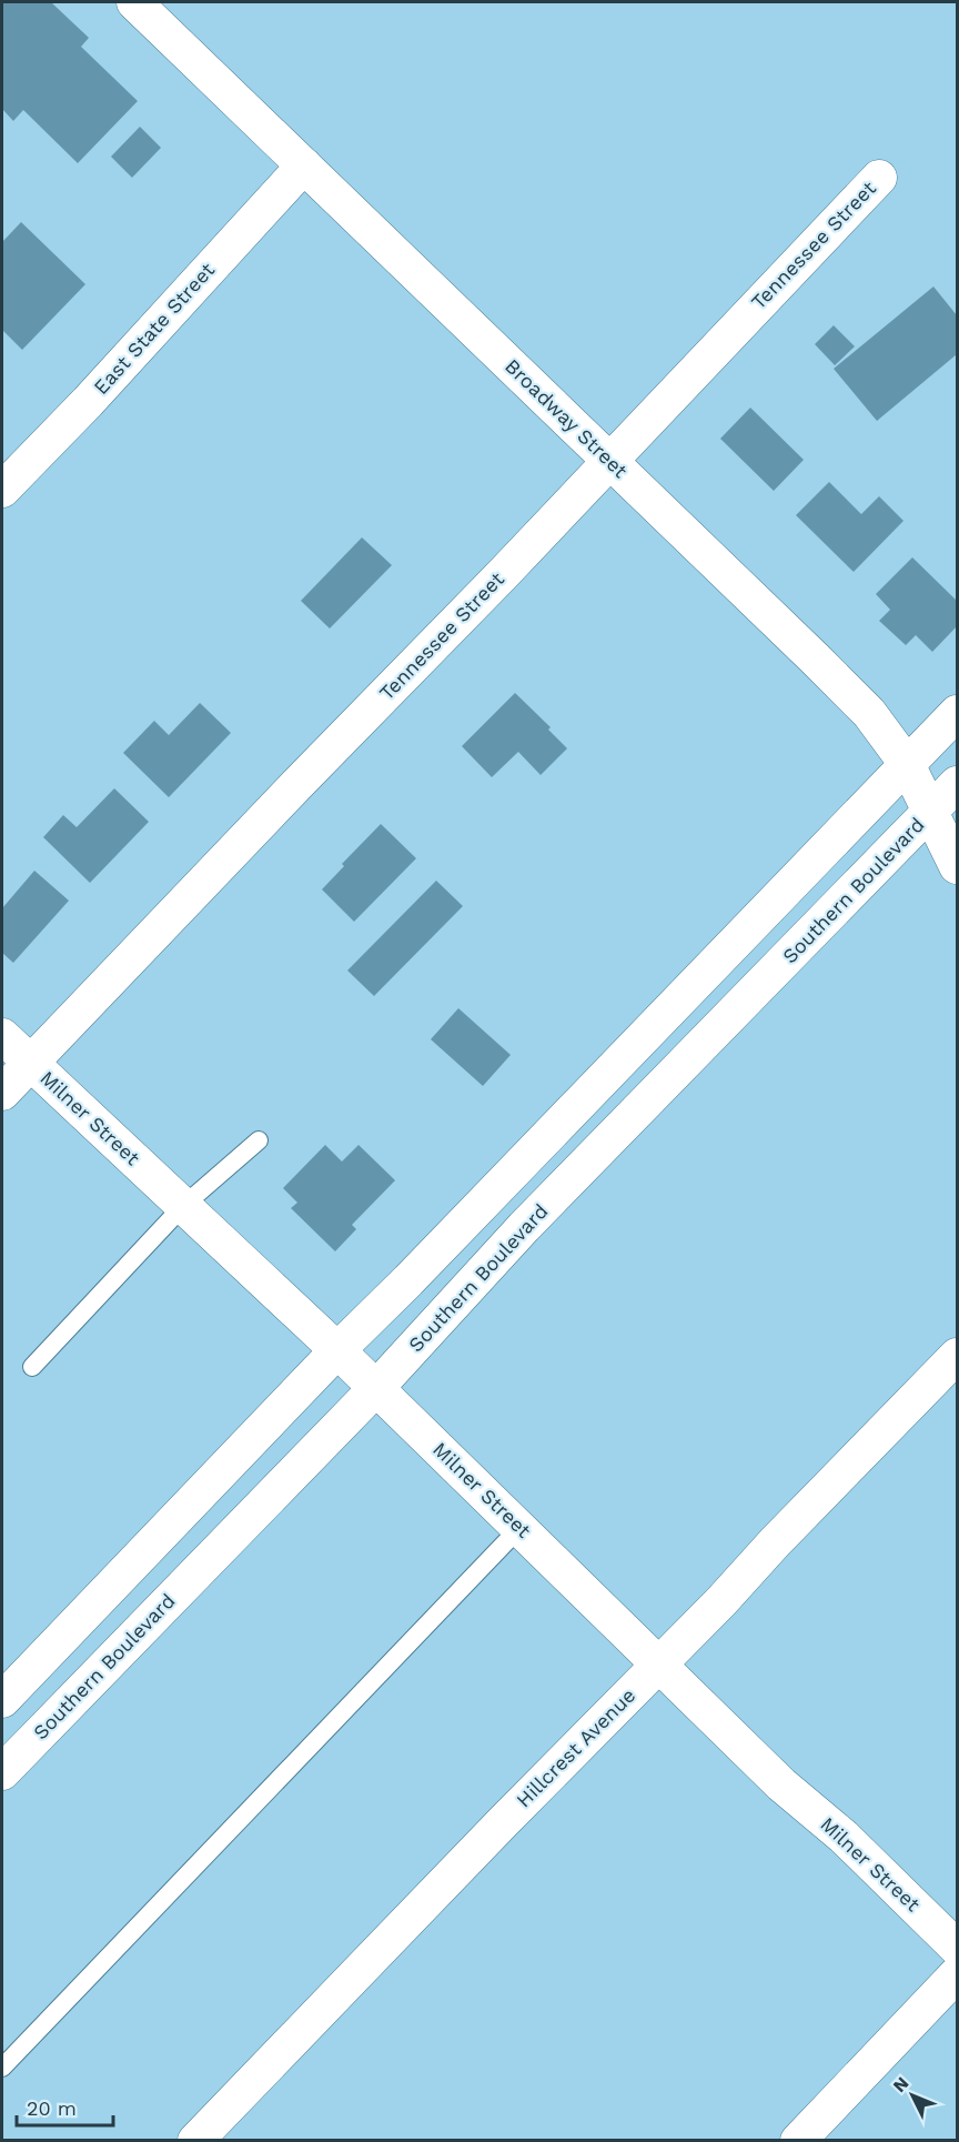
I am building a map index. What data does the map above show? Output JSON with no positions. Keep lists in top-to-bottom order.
{
  "streets": {
    "street": [
      "Tennessee Street",
      "East State Street",
      "Broadway Street",
      "Southern Boulevard",
      "Milner Street",
      "Hillcrest Avenue"
    ]
  },
  "crossings": [
    ["Tennessee Street", "Broadway Street"],
    ["Tennessee Street", "Milner Street"],
    ["East State Street", "Broadway Street"],
    ["Broadway Street", "Southern Boulevard"],
    ["Southern Boulevard", "Milner Street"],
    ["Milner Street", "Hillcrest Avenue"]
  ],
  "scale_bar": "20 m",
  "north": "top left"
}
